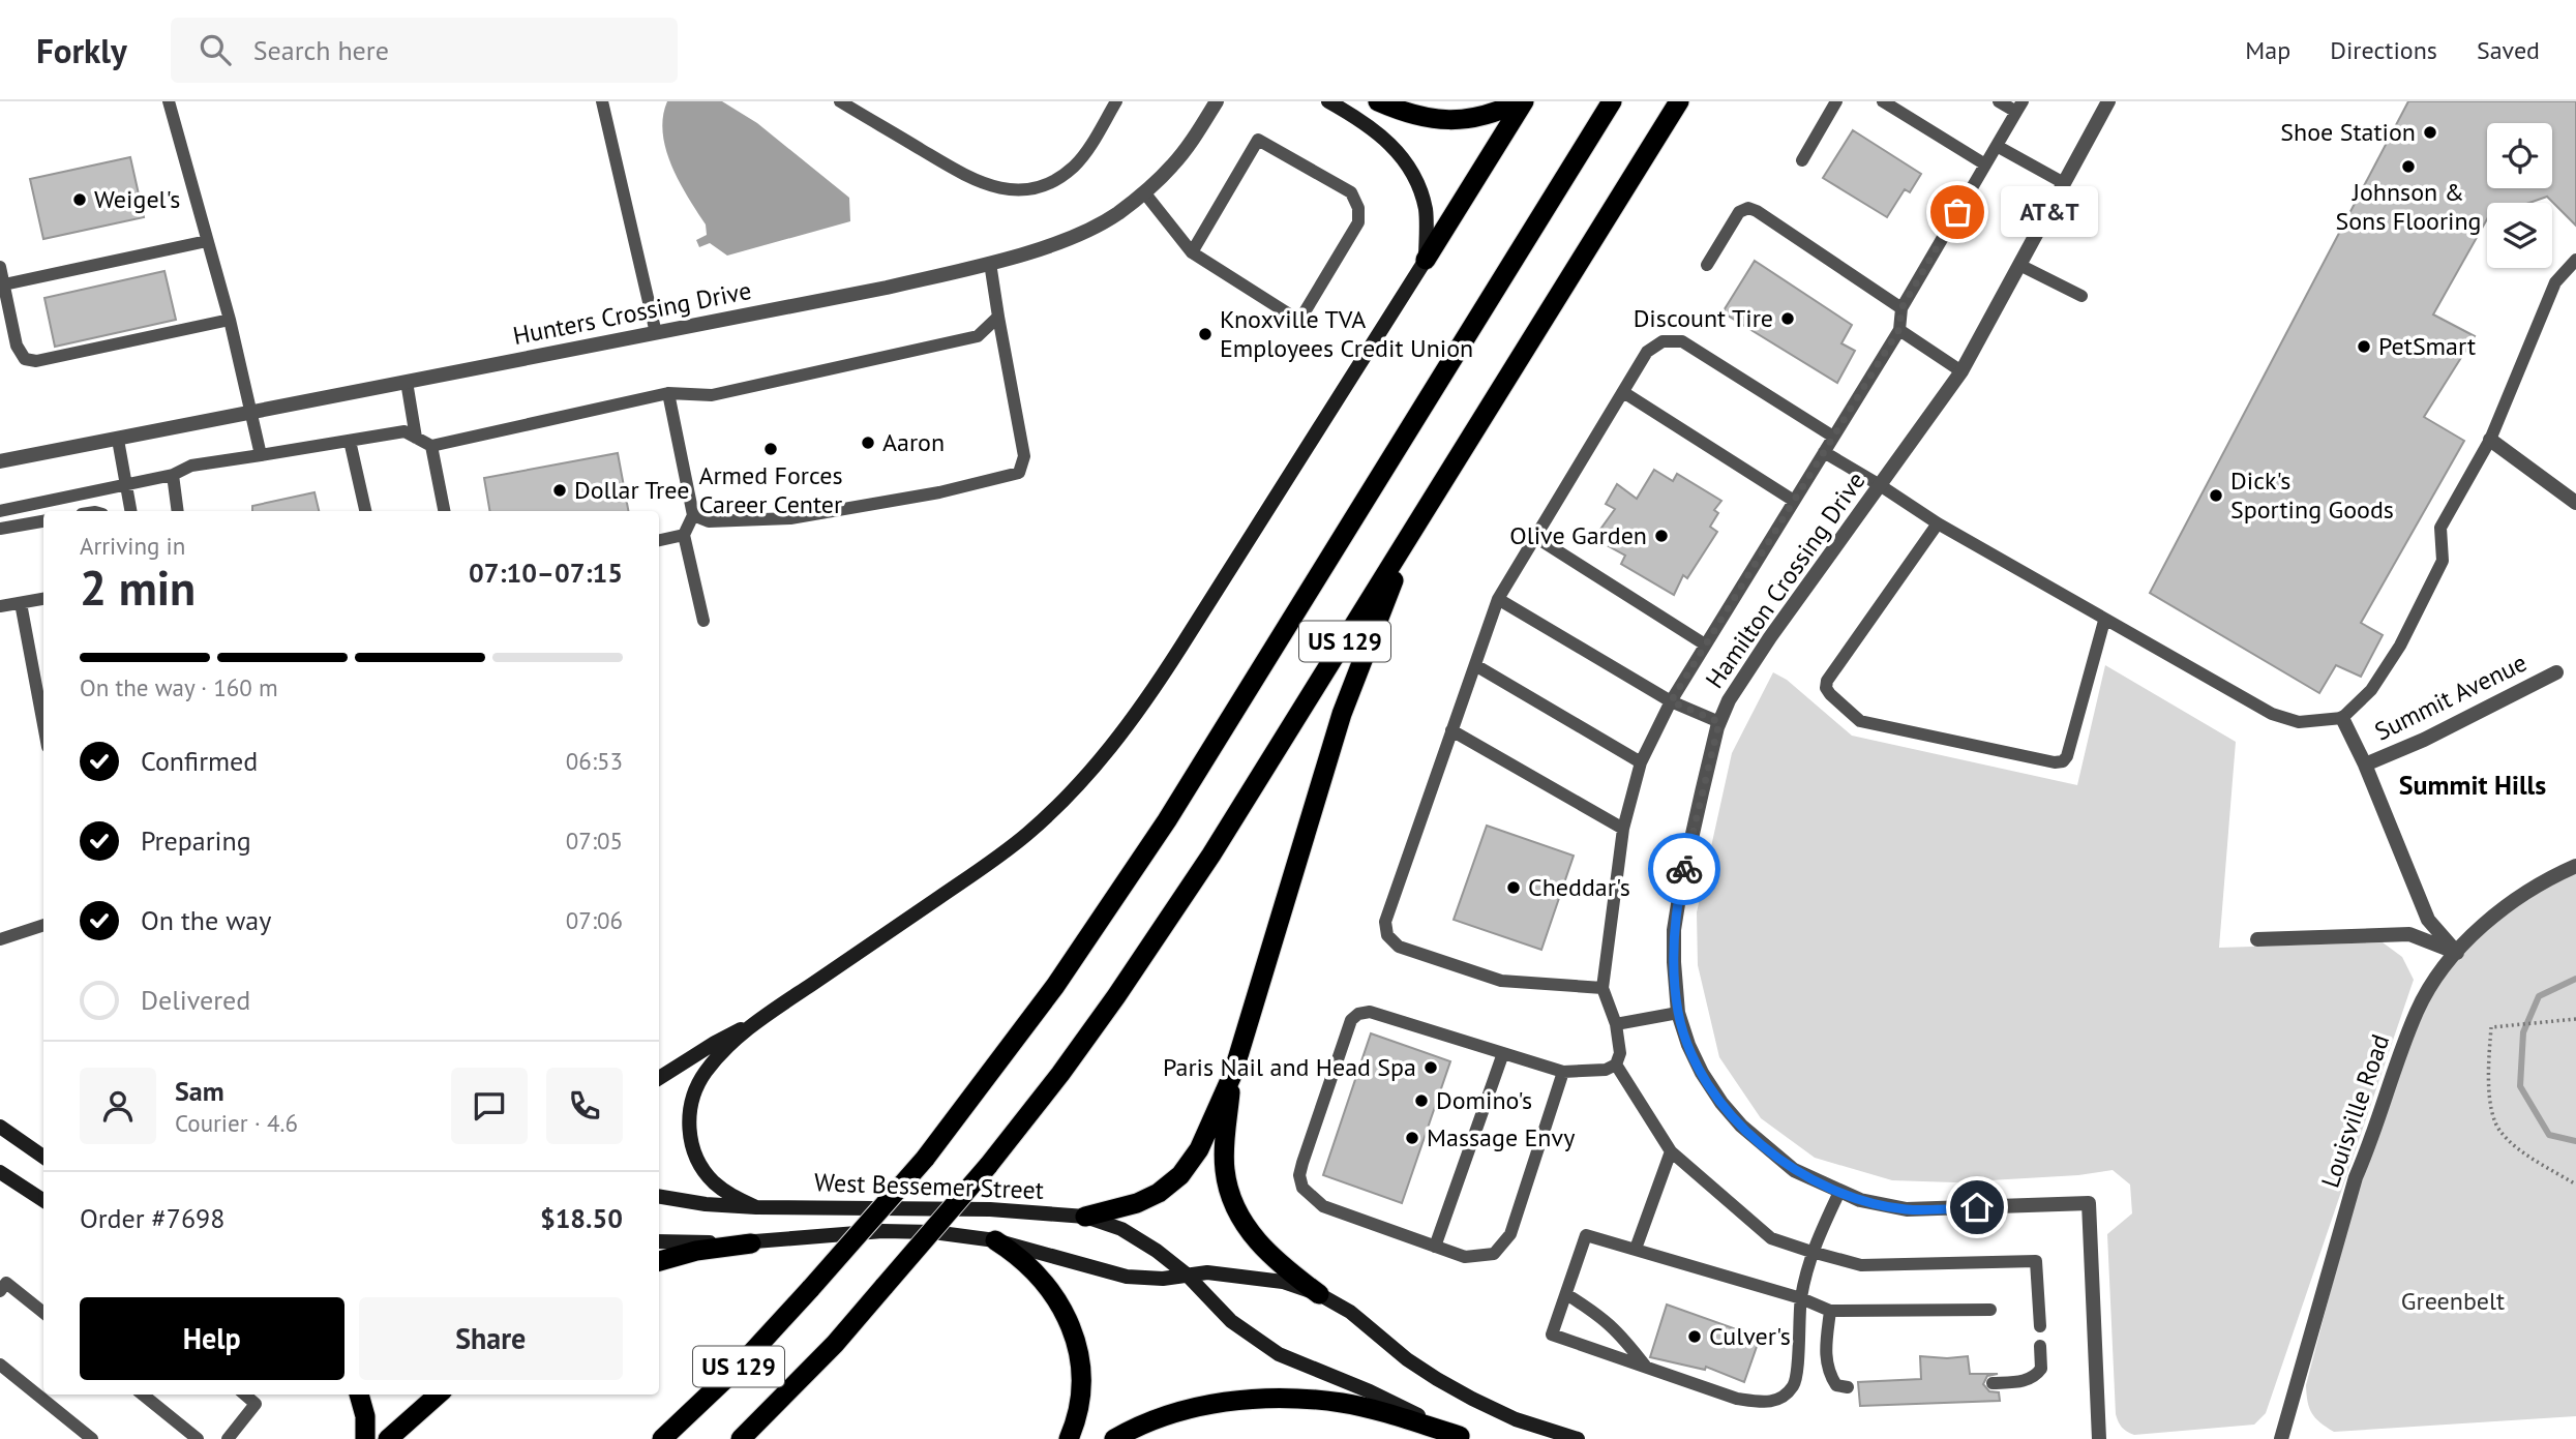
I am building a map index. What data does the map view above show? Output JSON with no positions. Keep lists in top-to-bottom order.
{
  "streets": {
    "highway": ["US 129"],
    "main road": ["West Bessemer Street"],
    "street": [
      "Hunters Crossing Drive",
      "Hamilton Crossing Drive",
      "Summit Avenue",
      "Louisville Road"
    ]
  },
  "districts": ["Summit Hills"],
  "parks": ["Greenbelt"],
  "places": [
    "Shoe Station",
    "Johnson & Sons Flooring",
    "Weigel's",
    "AT&T",
    "Discount Tire",
    "Knoxville TVA Employees Credit Union",
    "PetSmart",
    "Aaron",
    "Armed Forces Career Center",
    "Dollar Tree",
    "Dick's Sporting Goods",
    "Olive Garden",
    "Cheddar's",
    "Paris Nail and Head Spa",
    "Domino's",
    "Massage Envy",
    "Culver's"
  ],
  "page": {
    "header": "Forkly",
    "search": "Search here",
    "nav": ["Map", "Directions", "Saved"],
    "bubble": "AT&T",
    "heading": ["2 min", "Arriving in", "07:10–07:15"],
    "panel": [
      "Sam",
      "Courier · 4.6",
      "Order #7698",
      "$18.50"
    ],
    "bar": "On the way · 160 m",
    "list": [
      ["Confirmed", "06:53"],
      ["Preparing", "07:05"],
      ["On the way", "07:06"],
      "Delivered"
    ],
    "buttons": ["Help", "Share"]
  }
}
